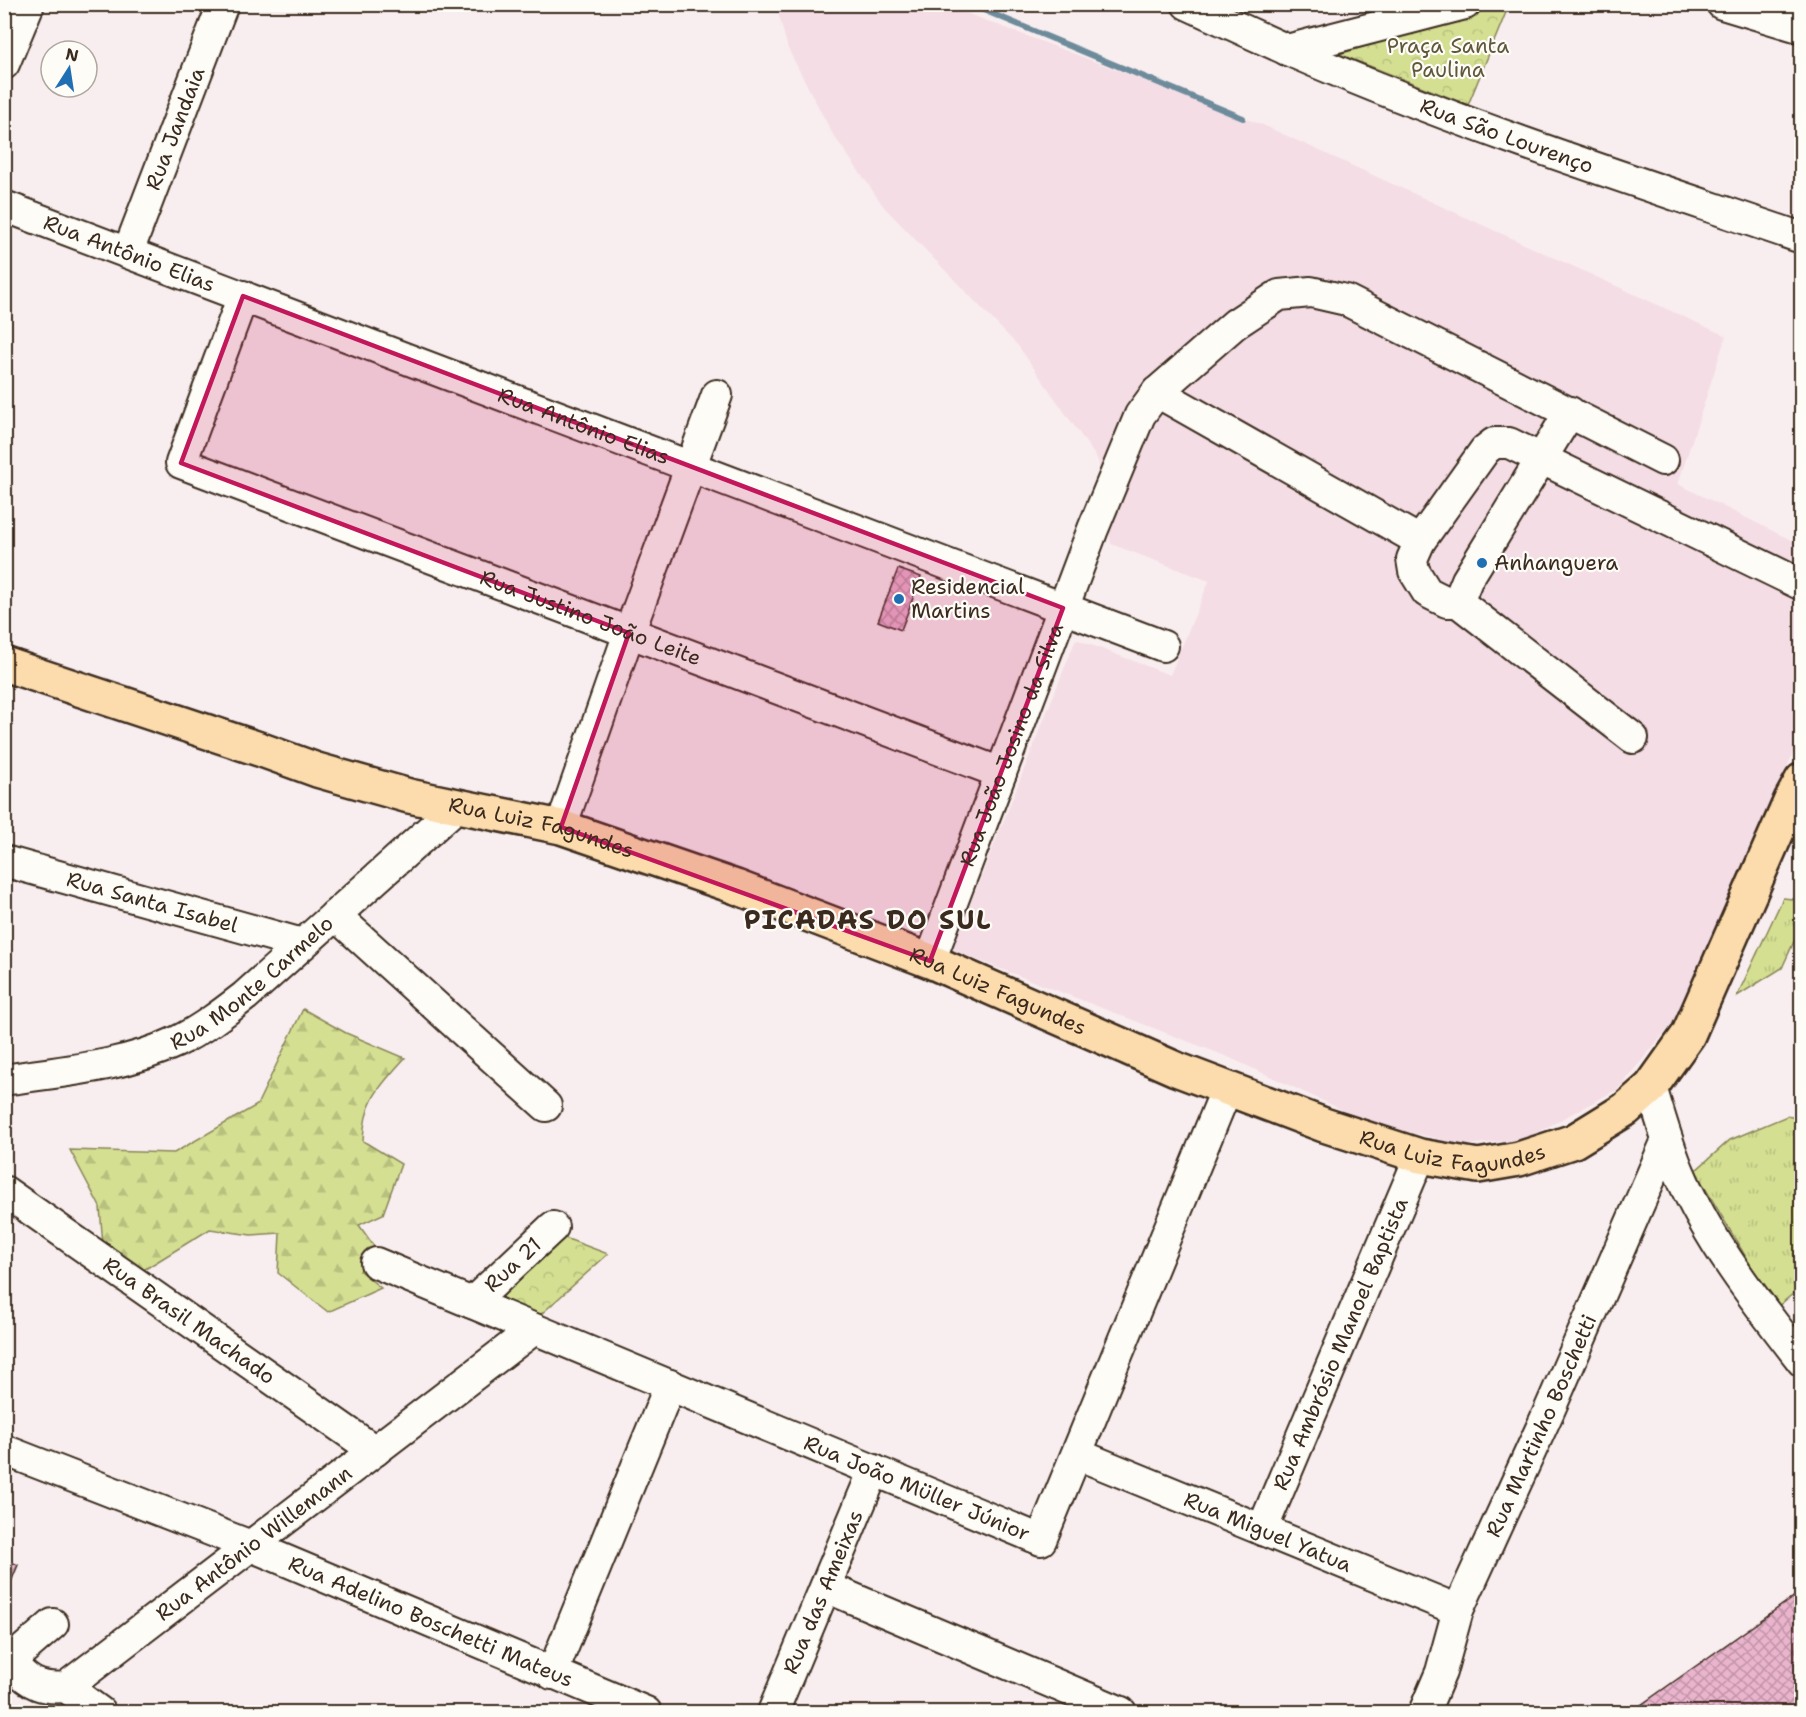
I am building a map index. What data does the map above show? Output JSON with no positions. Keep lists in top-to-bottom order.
{
  "streets": {
    "main road": ["Rua Luiz Fagundes"],
    "street": [
      "Rua Jandaia",
      "Rua São Lourenço",
      "Rua Antônio Elias",
      "Rua Justino João Leite",
      "Rua João Josino da Silva",
      "Rua Santa Isabel",
      "Rua Monte Carmelo",
      "Rua 21",
      "Rua Brasil Machado",
      "Rua Ambrósio Manoel Baptista",
      "Rua Martinho Boschetti",
      "Rua João Müller Júnior",
      "Rua Miguel Yatua",
      "Rua Antônio Willemann",
      "Rua das Ameixas",
      "Rua Adelino Boschetti Mateus"
    ]
  },
  "crossings": [
    ["Rua Jandaia", "Rua Antônio Elias"],
    ["Rua Antônio Elias", "Rua Justino João Leite"],
    ["Rua Antônio Elias", "Rua João Josino da Silva"],
    ["Rua Justino João Leite", "Rua João Josino da Silva"],
    ["Rua João Josino da Silva", "Rua Luiz Fagundes"],
    ["Rua Luiz Fagundes", "Rua Monte Carmelo"],
    ["Rua Luiz Fagundes", "Rua Ambrósio Manoel Baptista"],
    ["Rua Luiz Fagundes", "Rua João Müller Júnior"],
    ["Rua Santa Isabel", "Rua Monte Carmelo"],
    ["Rua 21", "Rua João Müller Júnior"],
    ["Rua Brasil Machado", "Rua Antônio Willemann"],
    ["Rua Ambrósio Manoel Baptista", "Rua Miguel Yatua"],
    ["Rua Martinho Boschetti", "Rua Miguel Yatua"],
    ["Rua João Müller Júnior", "Rua Miguel Yatua"],
    ["Rua João Müller Júnior", "Rua Antônio Willemann"],
    ["Rua João Müller Júnior", "Rua das Ameixas"],
    ["Rua Antônio Willemann", "Rua Adelino Boschetti Mateus"]
  ],
  "districts": ["PICADAS DO SUL"],
  "parks": ["Praça Santa Paulina"],
  "places": ["Anhanguera", "Residencial Martins"],
  "north": "top"
}
